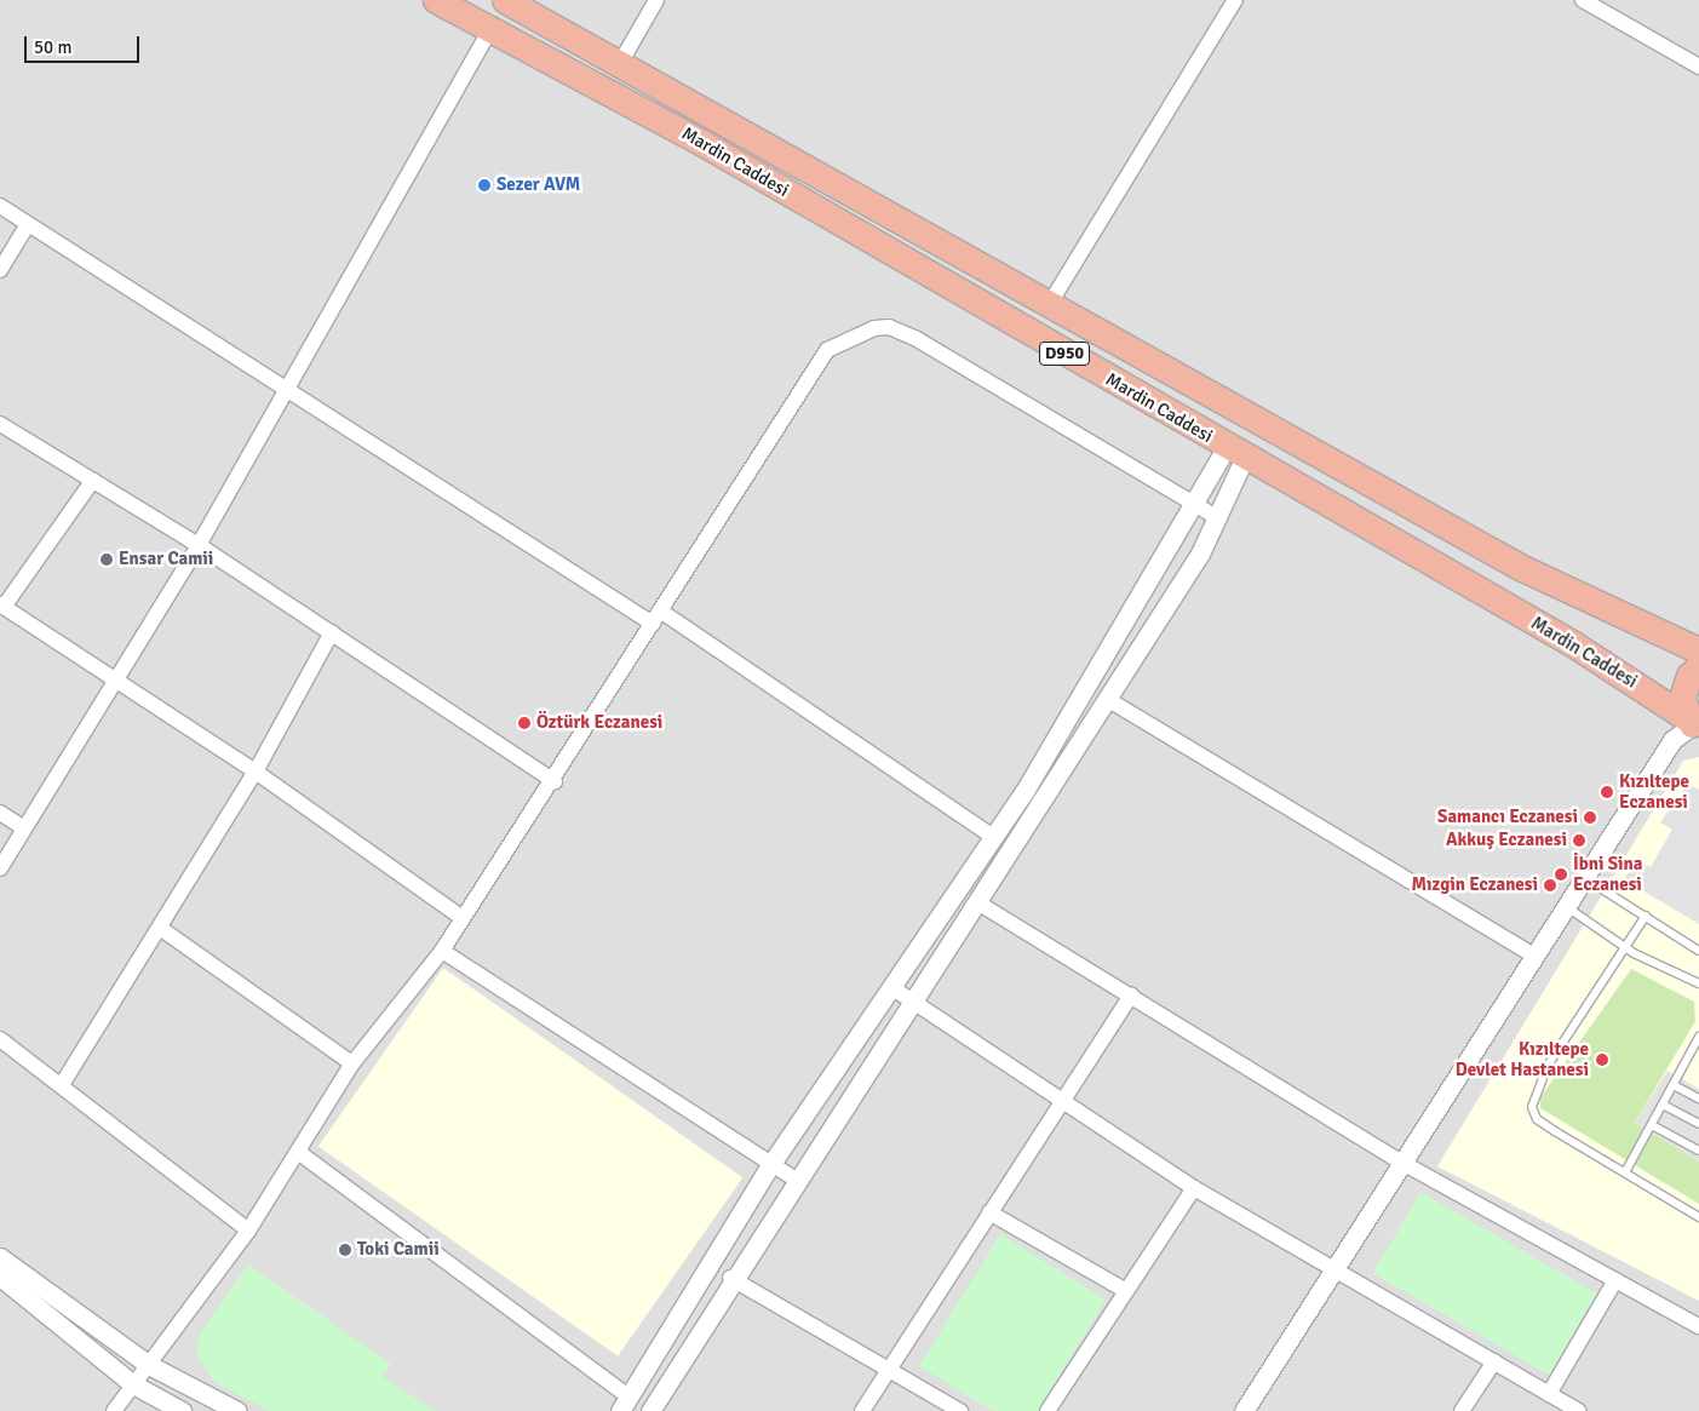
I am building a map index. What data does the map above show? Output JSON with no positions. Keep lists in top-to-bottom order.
{
  "streets": {
    "highway": ["Mardin Caddesi", "D950"]
  },
  "places": [
    "Sezer AVM",
    "Ensar Camii",
    "Öztürk Eczanesi",
    "Kızıltepe Eczanesi",
    "Samancı Eczanesi",
    "Akkuş Eczanesi",
    "İbni Sina Eczanesi",
    "Mızgin Eczanesi",
    "Kızıltepe Devlet Hastanesi",
    "Toki Camii"
  ],
  "scale_bar": "50 m"
}
